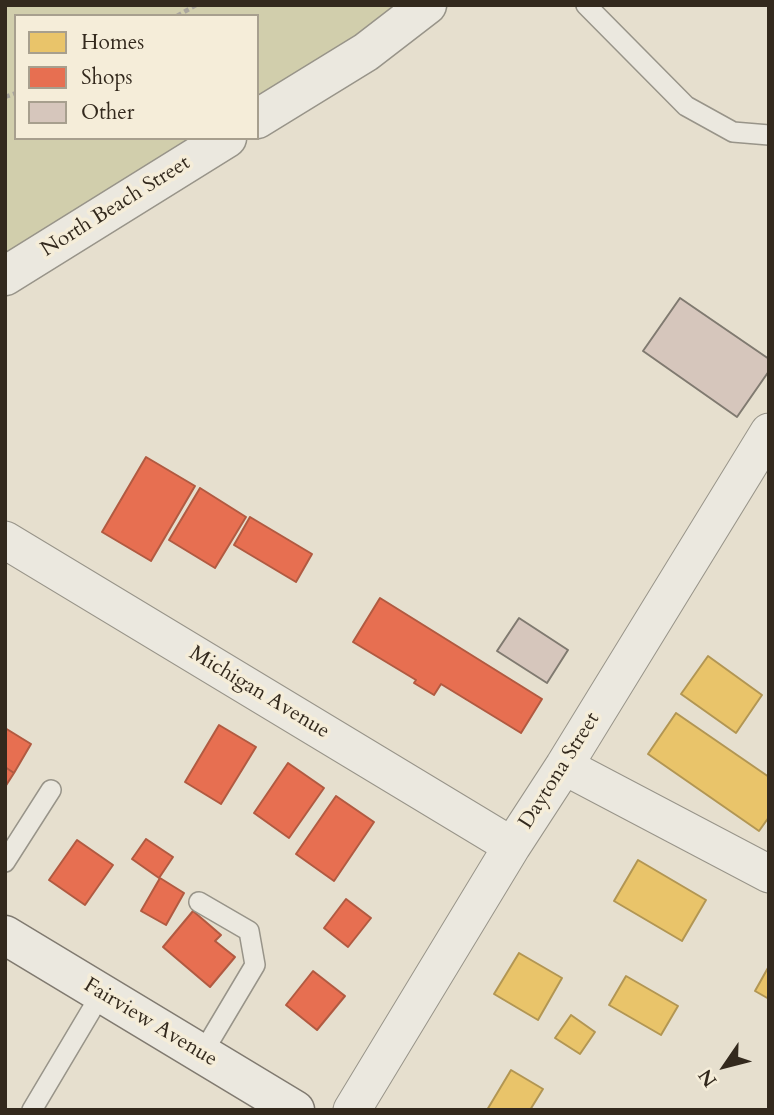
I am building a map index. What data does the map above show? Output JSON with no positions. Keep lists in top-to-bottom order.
{
  "streets": {
    "street": [
      "North Beach Street",
      "Michigan Avenue",
      "Daytona Street",
      "Fairview Avenue"
    ]
  },
  "crossings": [
    ["Michigan Avenue", "Daytona Street"]
  ],
  "legend": ["Homes", "Shops", "Other"],
  "north": "bottom left"
}
